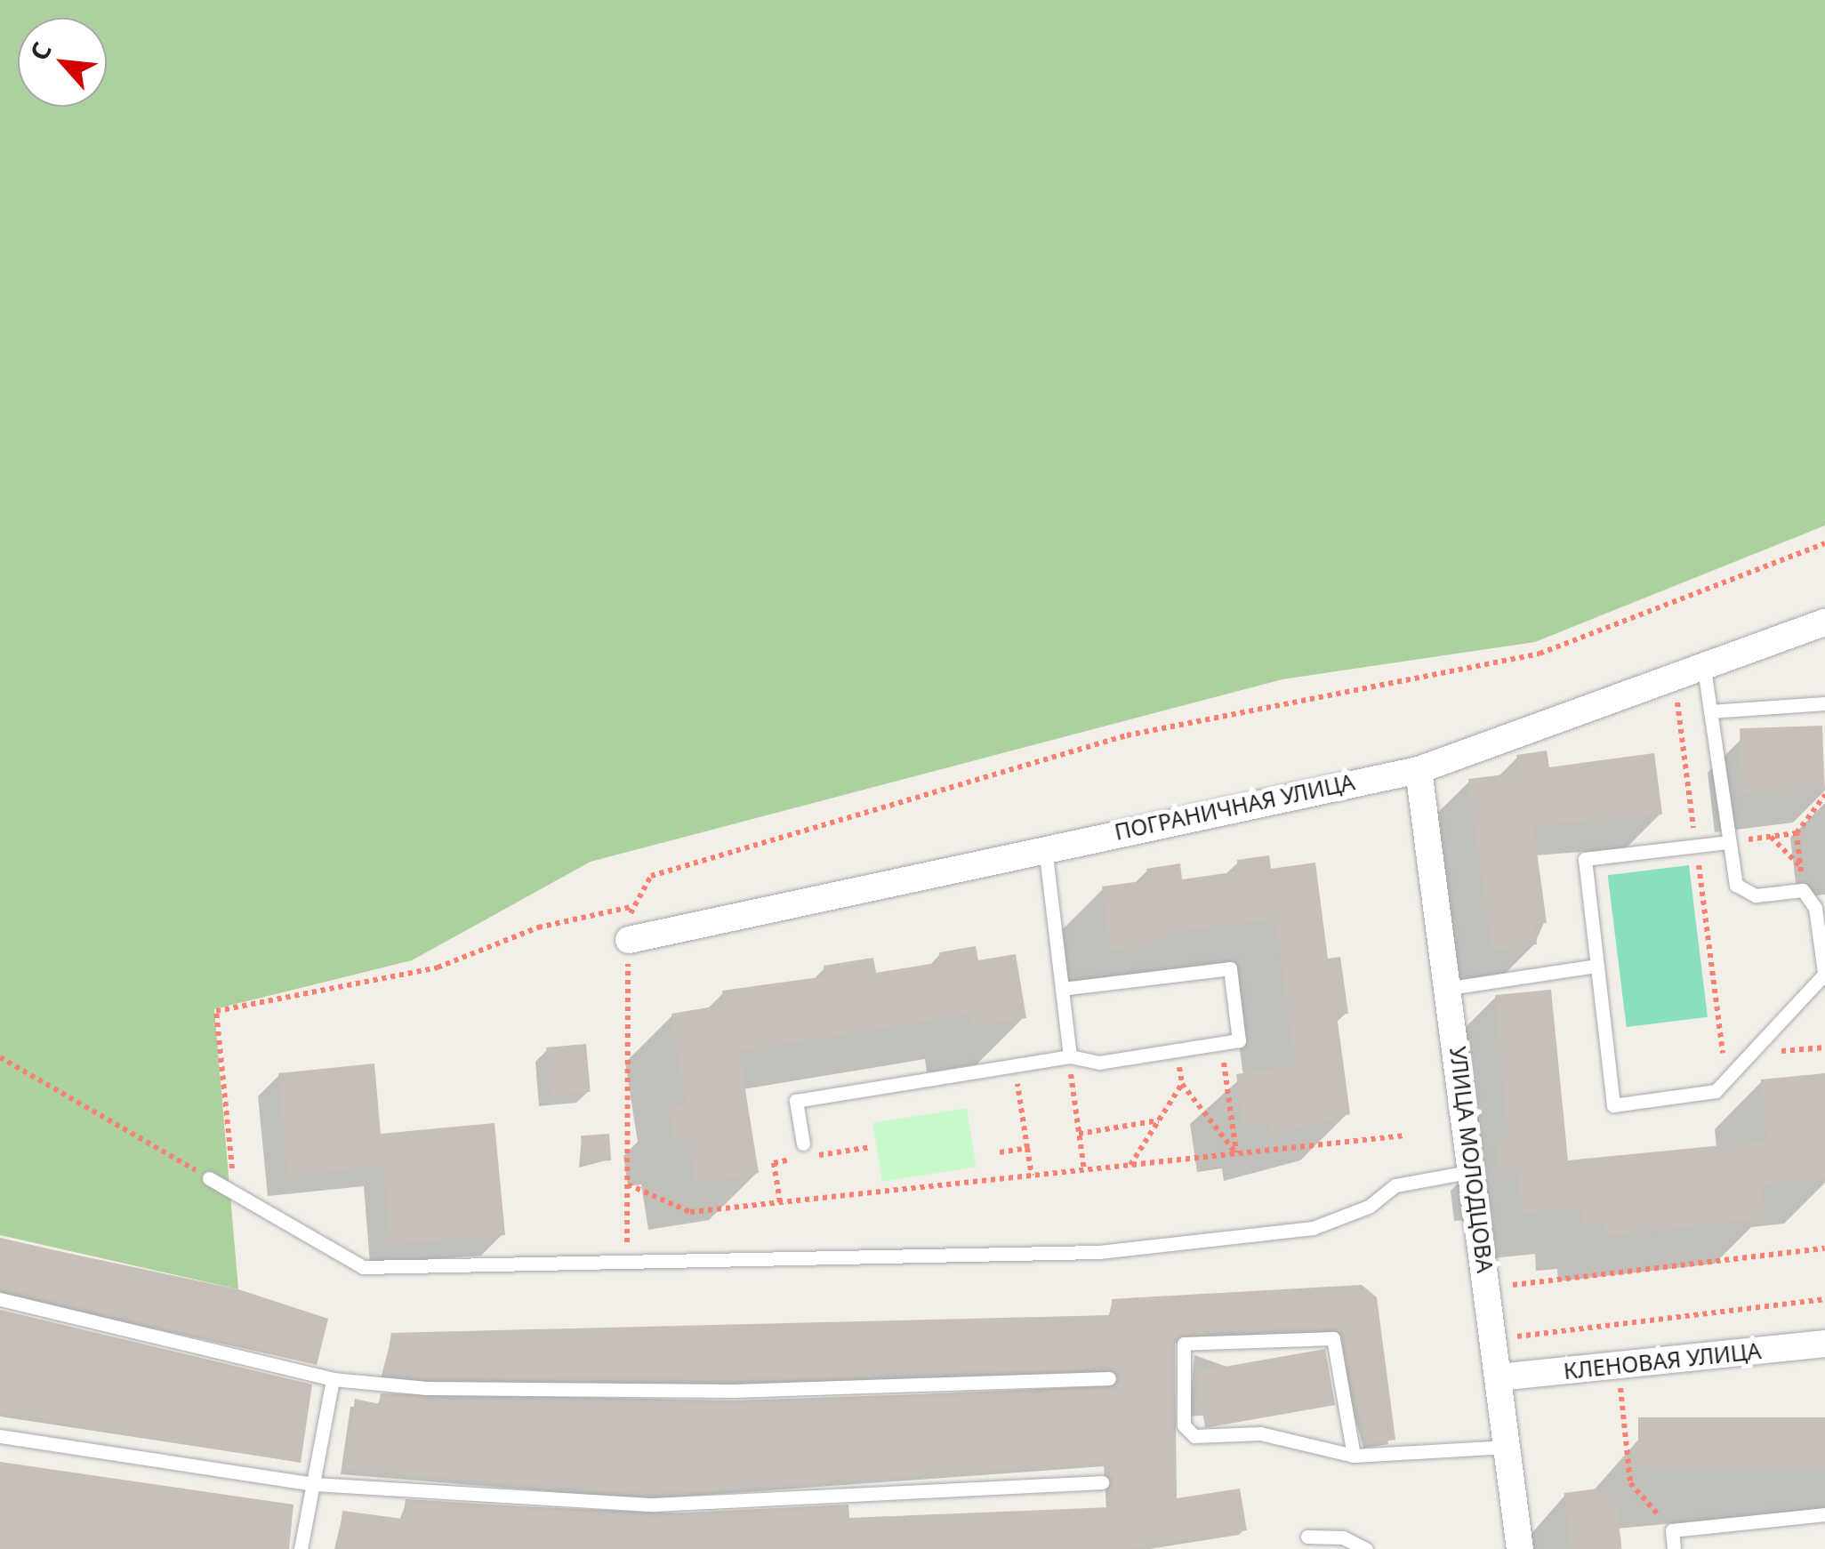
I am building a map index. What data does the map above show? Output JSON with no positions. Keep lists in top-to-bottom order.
{
  "streets": {
    "street": ["ПОГРАНИЧНАЯ УЛИЦА", "УЛИЦА МОЛОДЦОВА", "КЛЕНОВАЯ УЛИЦА"]
  },
  "crossings": [
    ["ПОГРАНИЧНАЯ УЛИЦА", "УЛИЦА МОЛОДЦОВА"],
    ["УЛИЦА МОЛОДЦОВА", "КЛЕНОВАЯ УЛИЦА"]
  ],
  "north": "top left"
}
